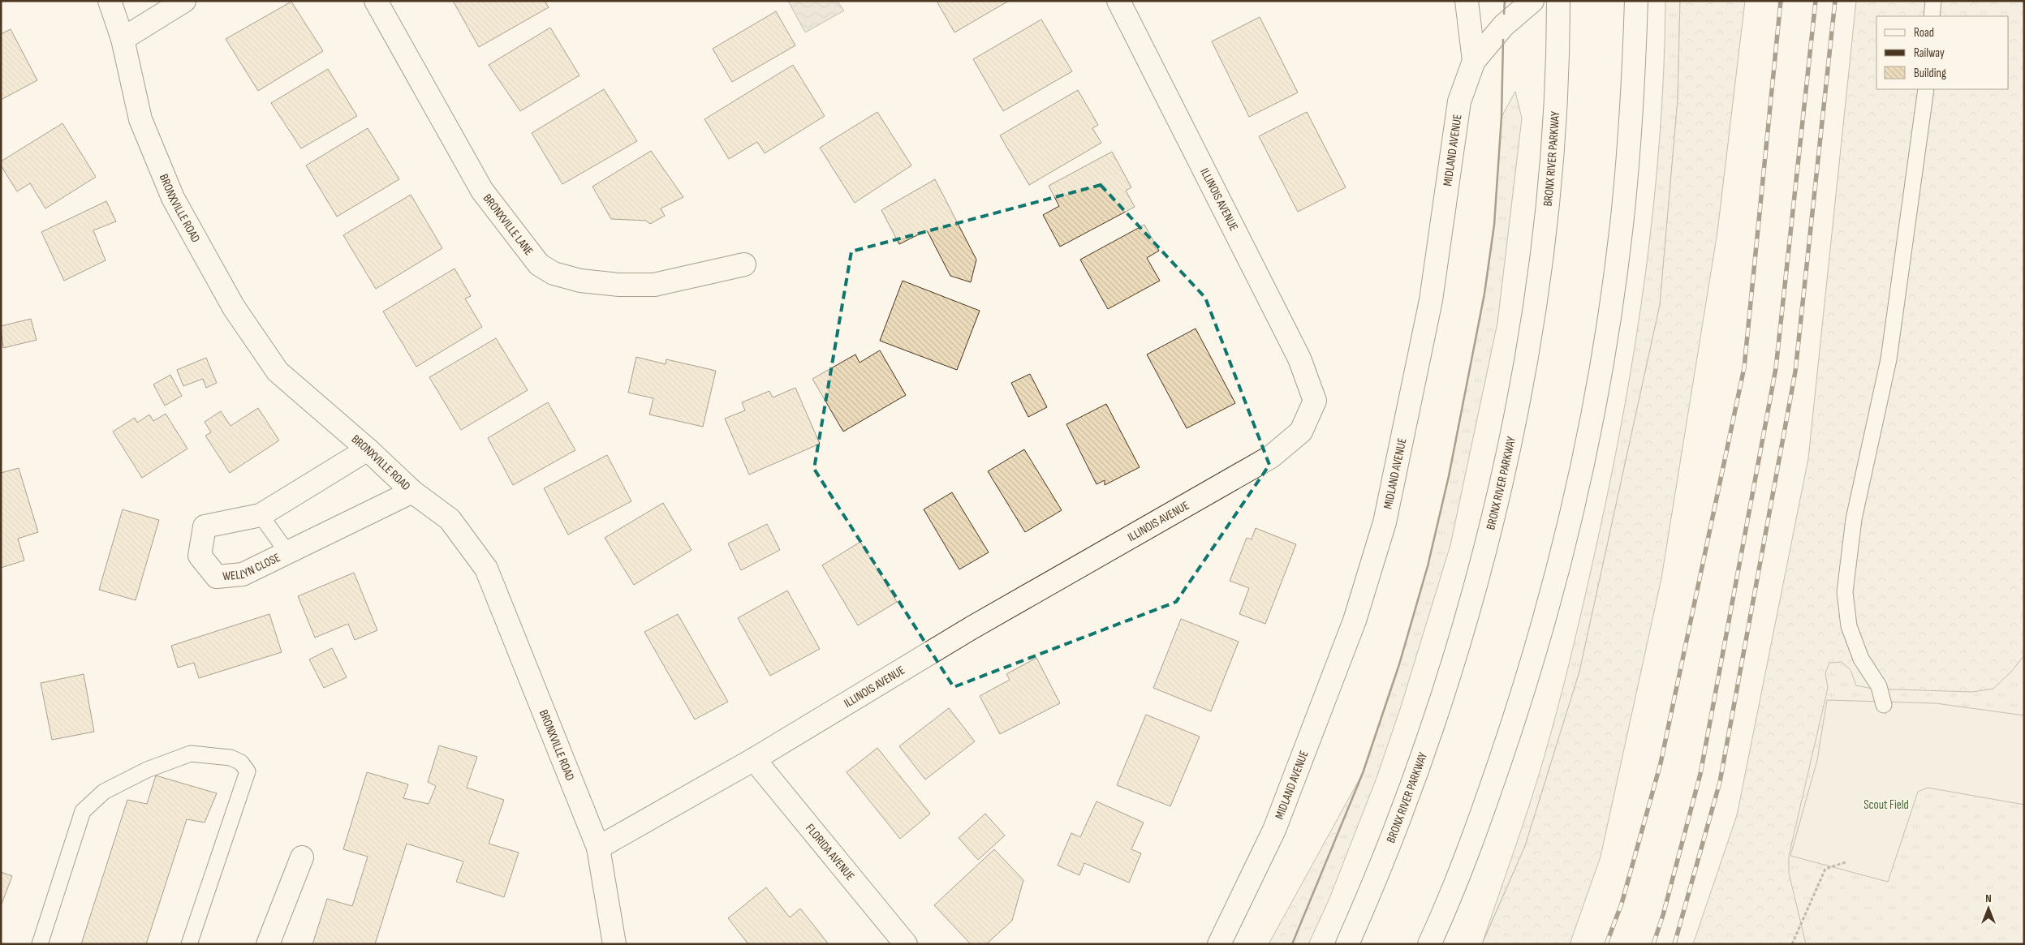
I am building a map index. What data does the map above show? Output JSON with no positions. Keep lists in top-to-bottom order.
{
  "streets": {
    "main road": [
      "MIDLAND AVENUE",
      "BRONX RIVER PARKWAY",
      "ILLINOIS AVENUE",
      "BRONXVILLE ROAD",
      "BRONXVILLE LANE",
      "WELLYN CLOSE",
      "FLORIDA AVENUE"
    ]
  },
  "crossings": [
    ["ILLINOIS AVENUE", "BRONXVILLE ROAD"],
    ["ILLINOIS AVENUE", "FLORIDA AVENUE"],
    ["BRONXVILLE ROAD", "WELLYN CLOSE"]
  ],
  "parks": ["Scout Field"],
  "legend": ["Road", "Railway", "Building"],
  "north": "top"
}
